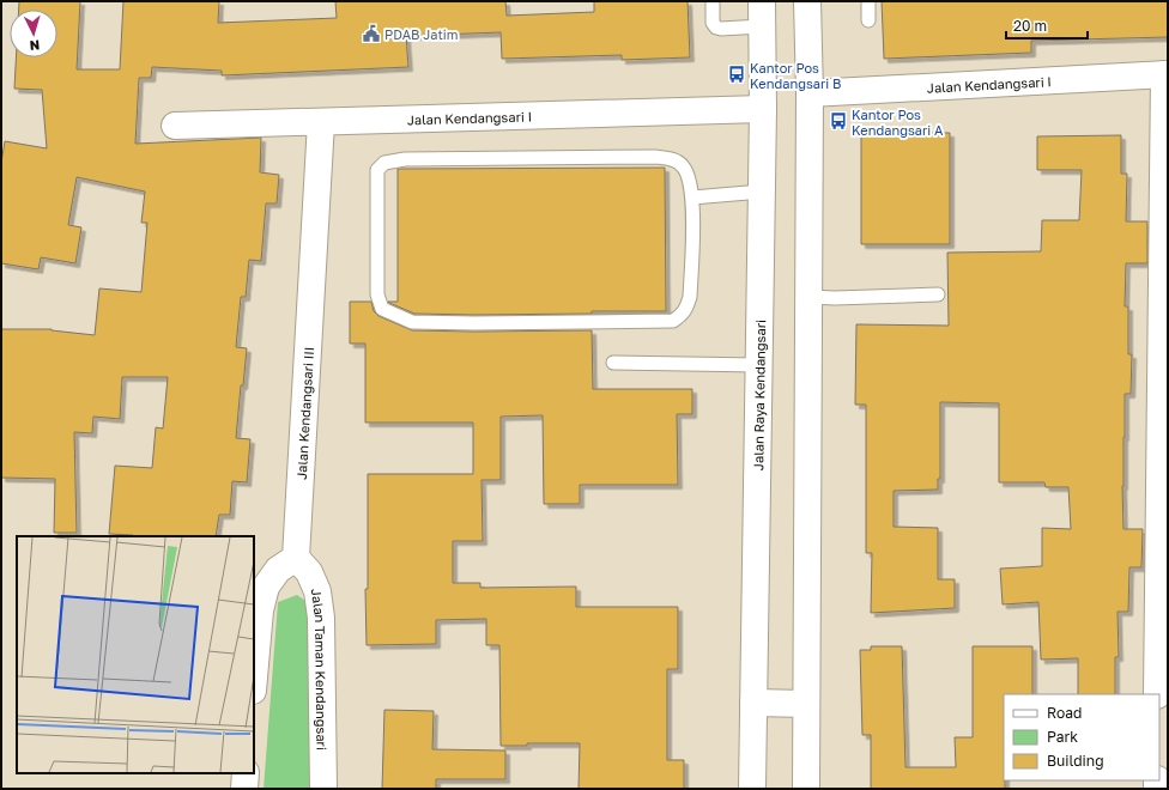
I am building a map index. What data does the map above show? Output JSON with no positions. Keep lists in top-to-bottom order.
{
  "streets": {
    "street": [
      "Jalan Kendangsari I",
      "Jalan Raya Kendangsari",
      "Jalan Kendangsari III",
      "Jalan Taman Kendangsari"
    ]
  },
  "crossings": [
    ["Jalan Kendangsari I", "Jalan Raya Kendangsari"],
    ["Jalan Kendangsari I", "Jalan Kendangsari III"],
    ["Jalan Kendangsari III", "Jalan Taman Kendangsari"]
  ],
  "places": {
    "public building": ["PDAB Jatim"],
    "bus stop": ["Kantor Pos Kendangsari B", "Kantor Pos Kendangsari A"]
  },
  "legend": ["Road", "Park", "Building"],
  "scale_bar": "20 m",
  "north": "bottom"
}
